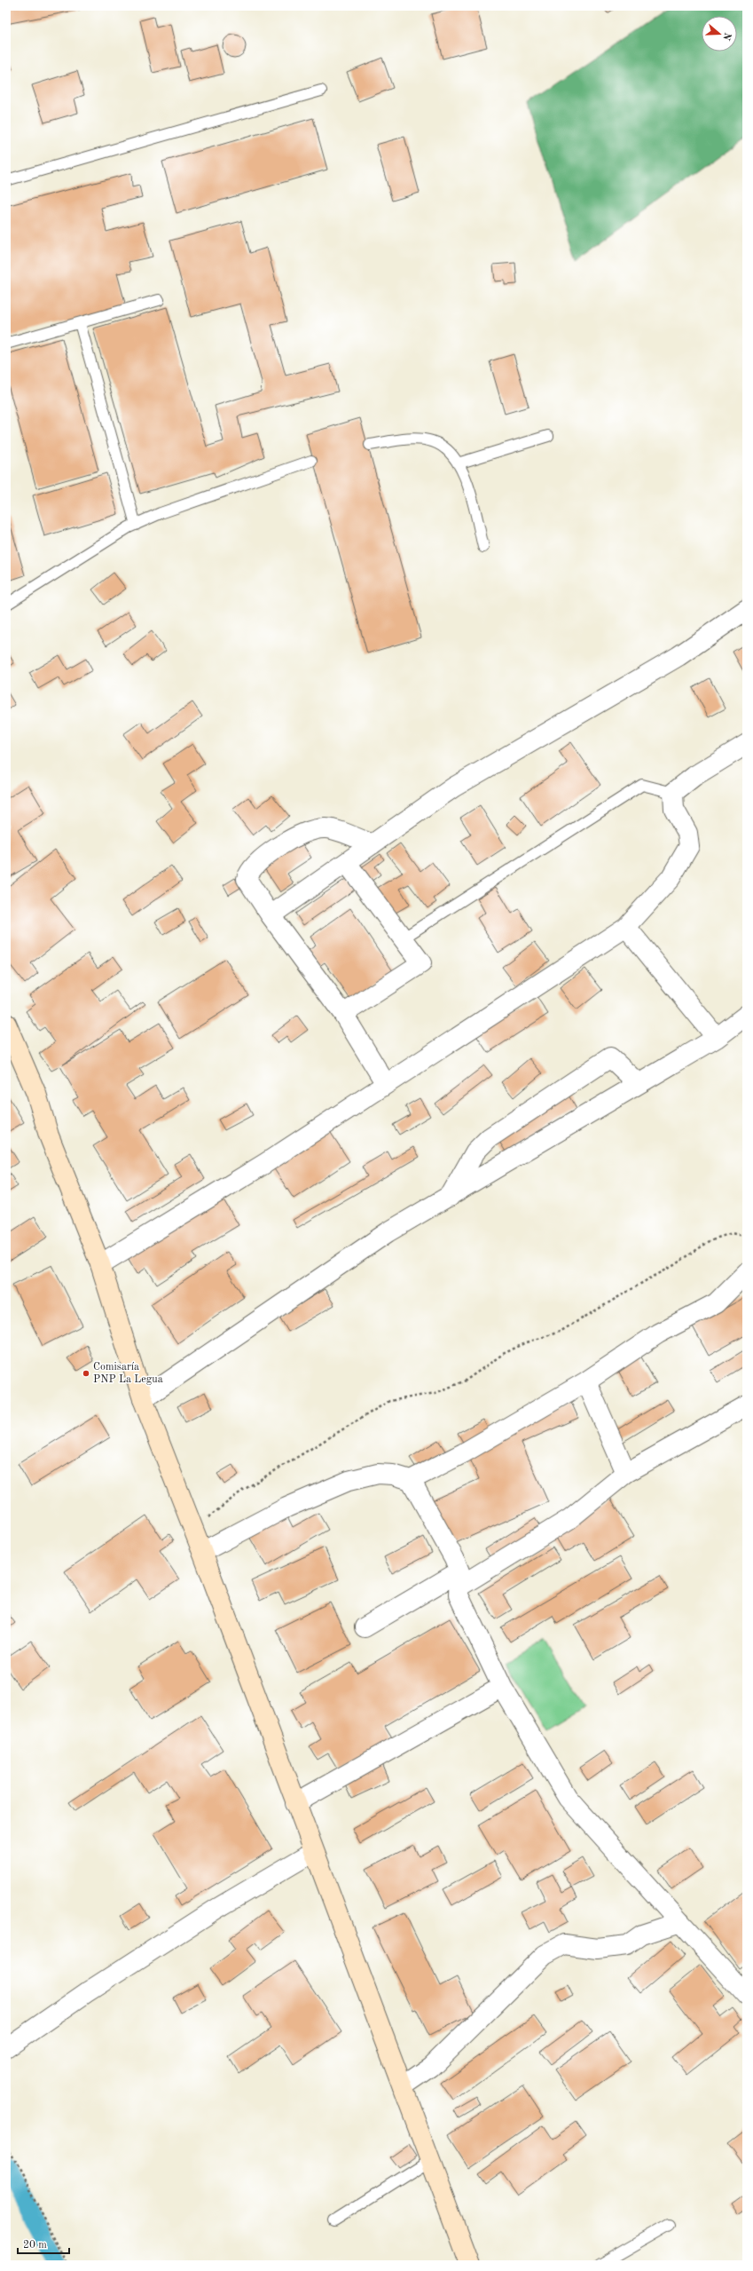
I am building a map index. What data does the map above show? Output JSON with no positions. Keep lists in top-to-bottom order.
{
  "places": ["Comisaría PNP La Legua"],
  "scale_bar": "20 m",
  "north": "right"
}
